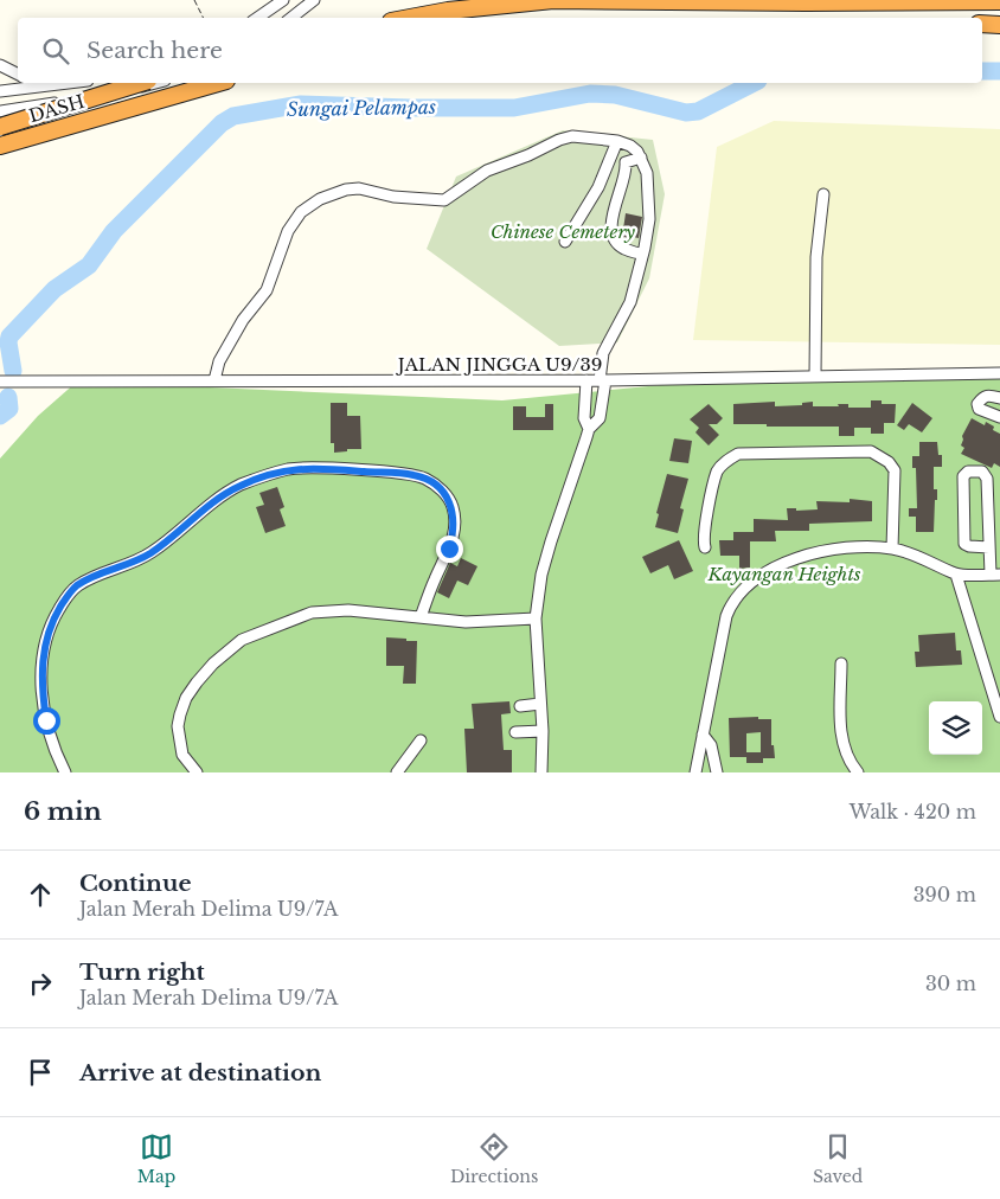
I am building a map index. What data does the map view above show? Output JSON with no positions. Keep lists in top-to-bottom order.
{
  "streets": {
    "highway": ["DASH"],
    "street": ["JALAN JINGGA U9/39"]
  },
  "water": ["Sungai Pelampas"],
  "parks": ["Chinese Cemetery", "Kayangan Heights"],
  "page": {
    "search": "Search here",
    "heading": ["6 min", "Walk · 420 m"],
    "list": [
      ["Continue", "Jalan Merah Delima U9/7A", "390 m"],
      ["Turn right", "Jalan Merah Delima U9/7A", "30 m"],
      "Arrive at destination"
    ],
    "nav": ["Map", "Directions", "Saved"]
  }
}
